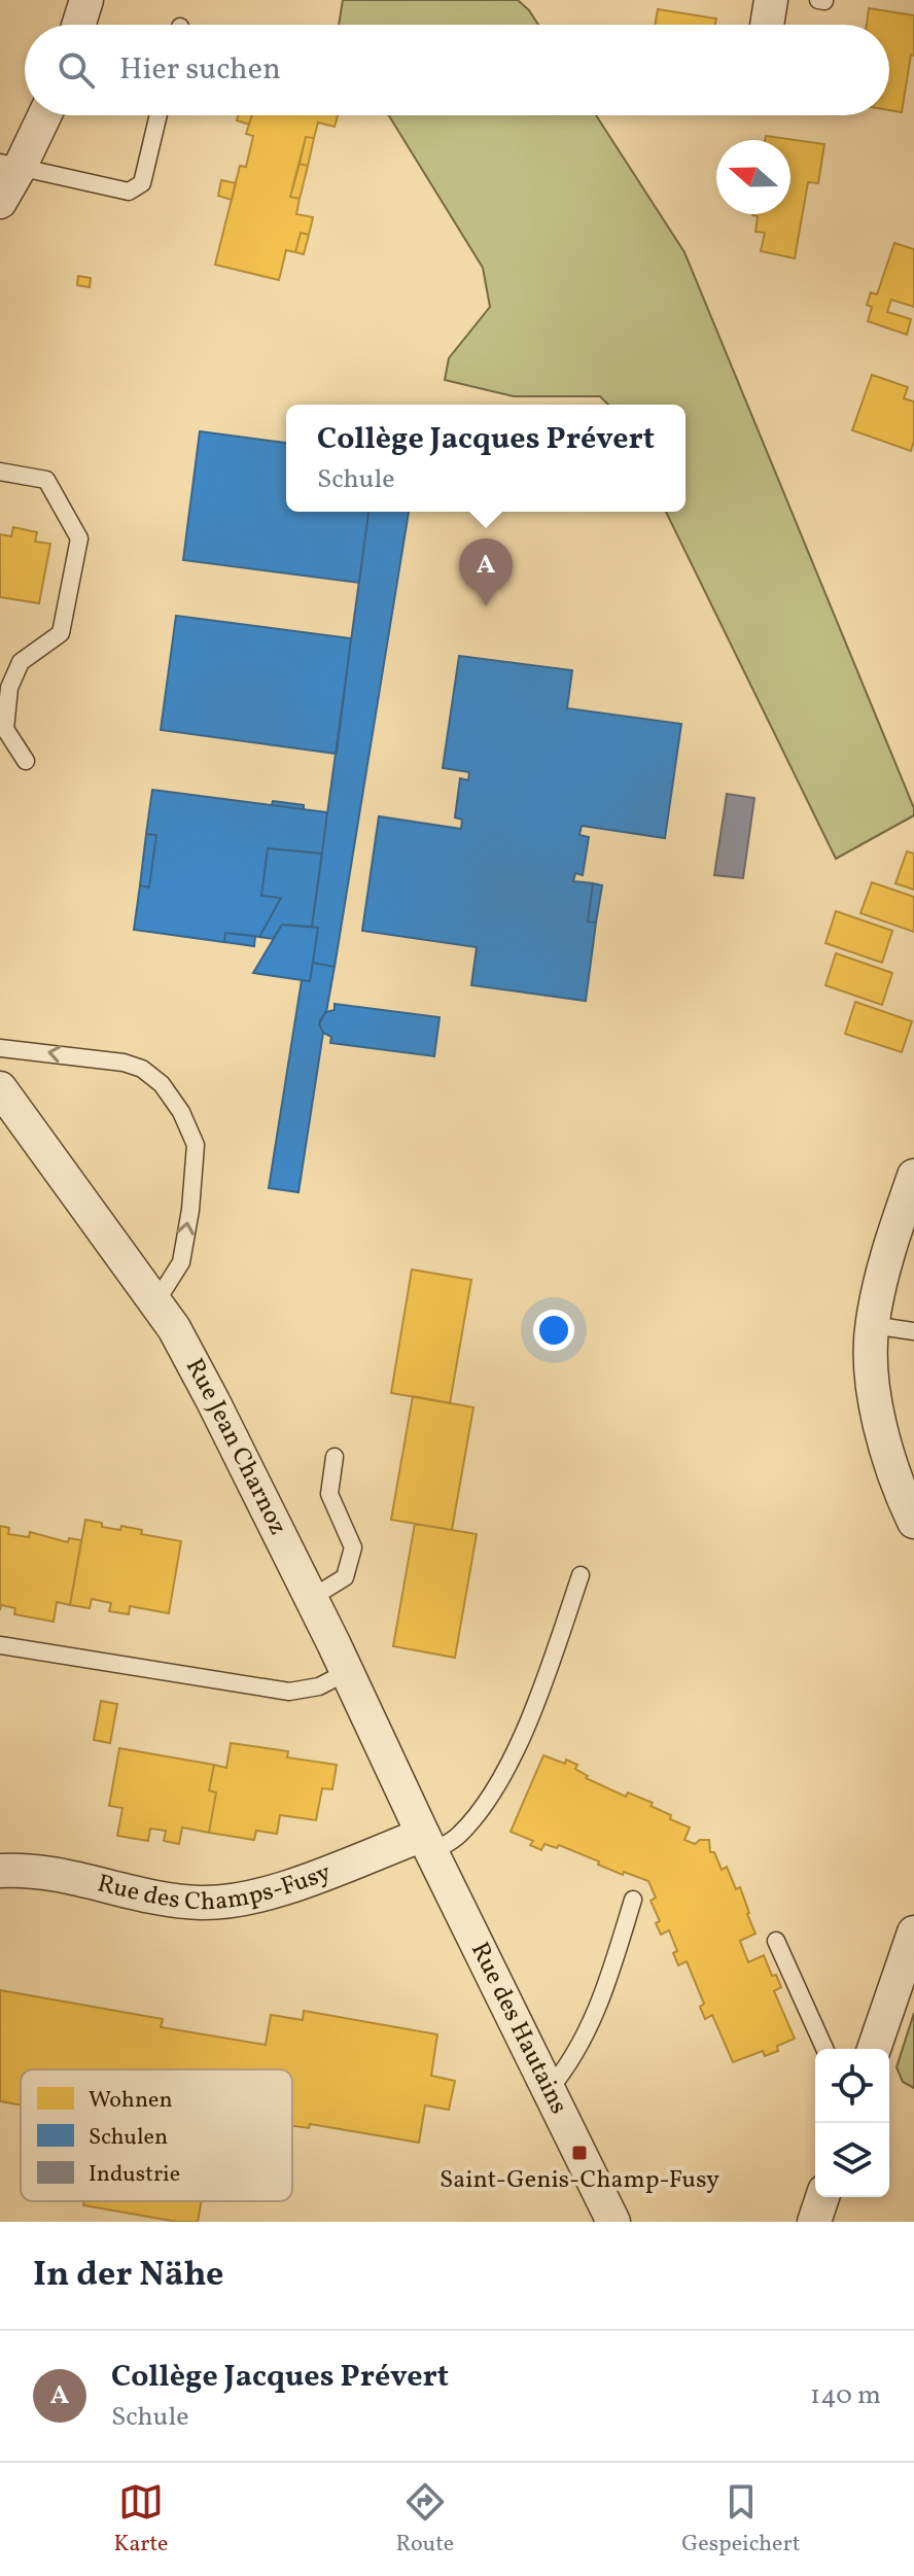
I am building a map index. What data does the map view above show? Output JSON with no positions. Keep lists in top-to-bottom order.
{
  "streets": {
    "street": ["Rue Jean Charnoz", "Rue des Champs-Fusy", "Rue des Hautains"]
  },
  "crossings": [
    ["Rue Jean Charnoz", "Rue des Champs-Fusy"],
    ["Rue Jean Charnoz", "Rue des Hautains"],
    ["Rue des Champs-Fusy", "Rue des Hautains"]
  ],
  "places": {
    "transit": ["Saint-Genis-Champ-Fusy"]
  },
  "legend": ["Wohnen", "Schulen", "Industrie"],
  "north": "left",
  "page": {
    "search": "Hier suchen",
    "popup": ["Collège Jacques Prévert", "Schule"],
    "pins": "A",
    "heading": "In der Nähe",
    "list": [
      {
        "mark": "A",
        "name": "Collège Jacques Prévert",
        "note": "Schule",
        "value": "140 m"
      }
    ],
    "nav": ["Karte", "Route", "Gespeichert"]
  }
}
